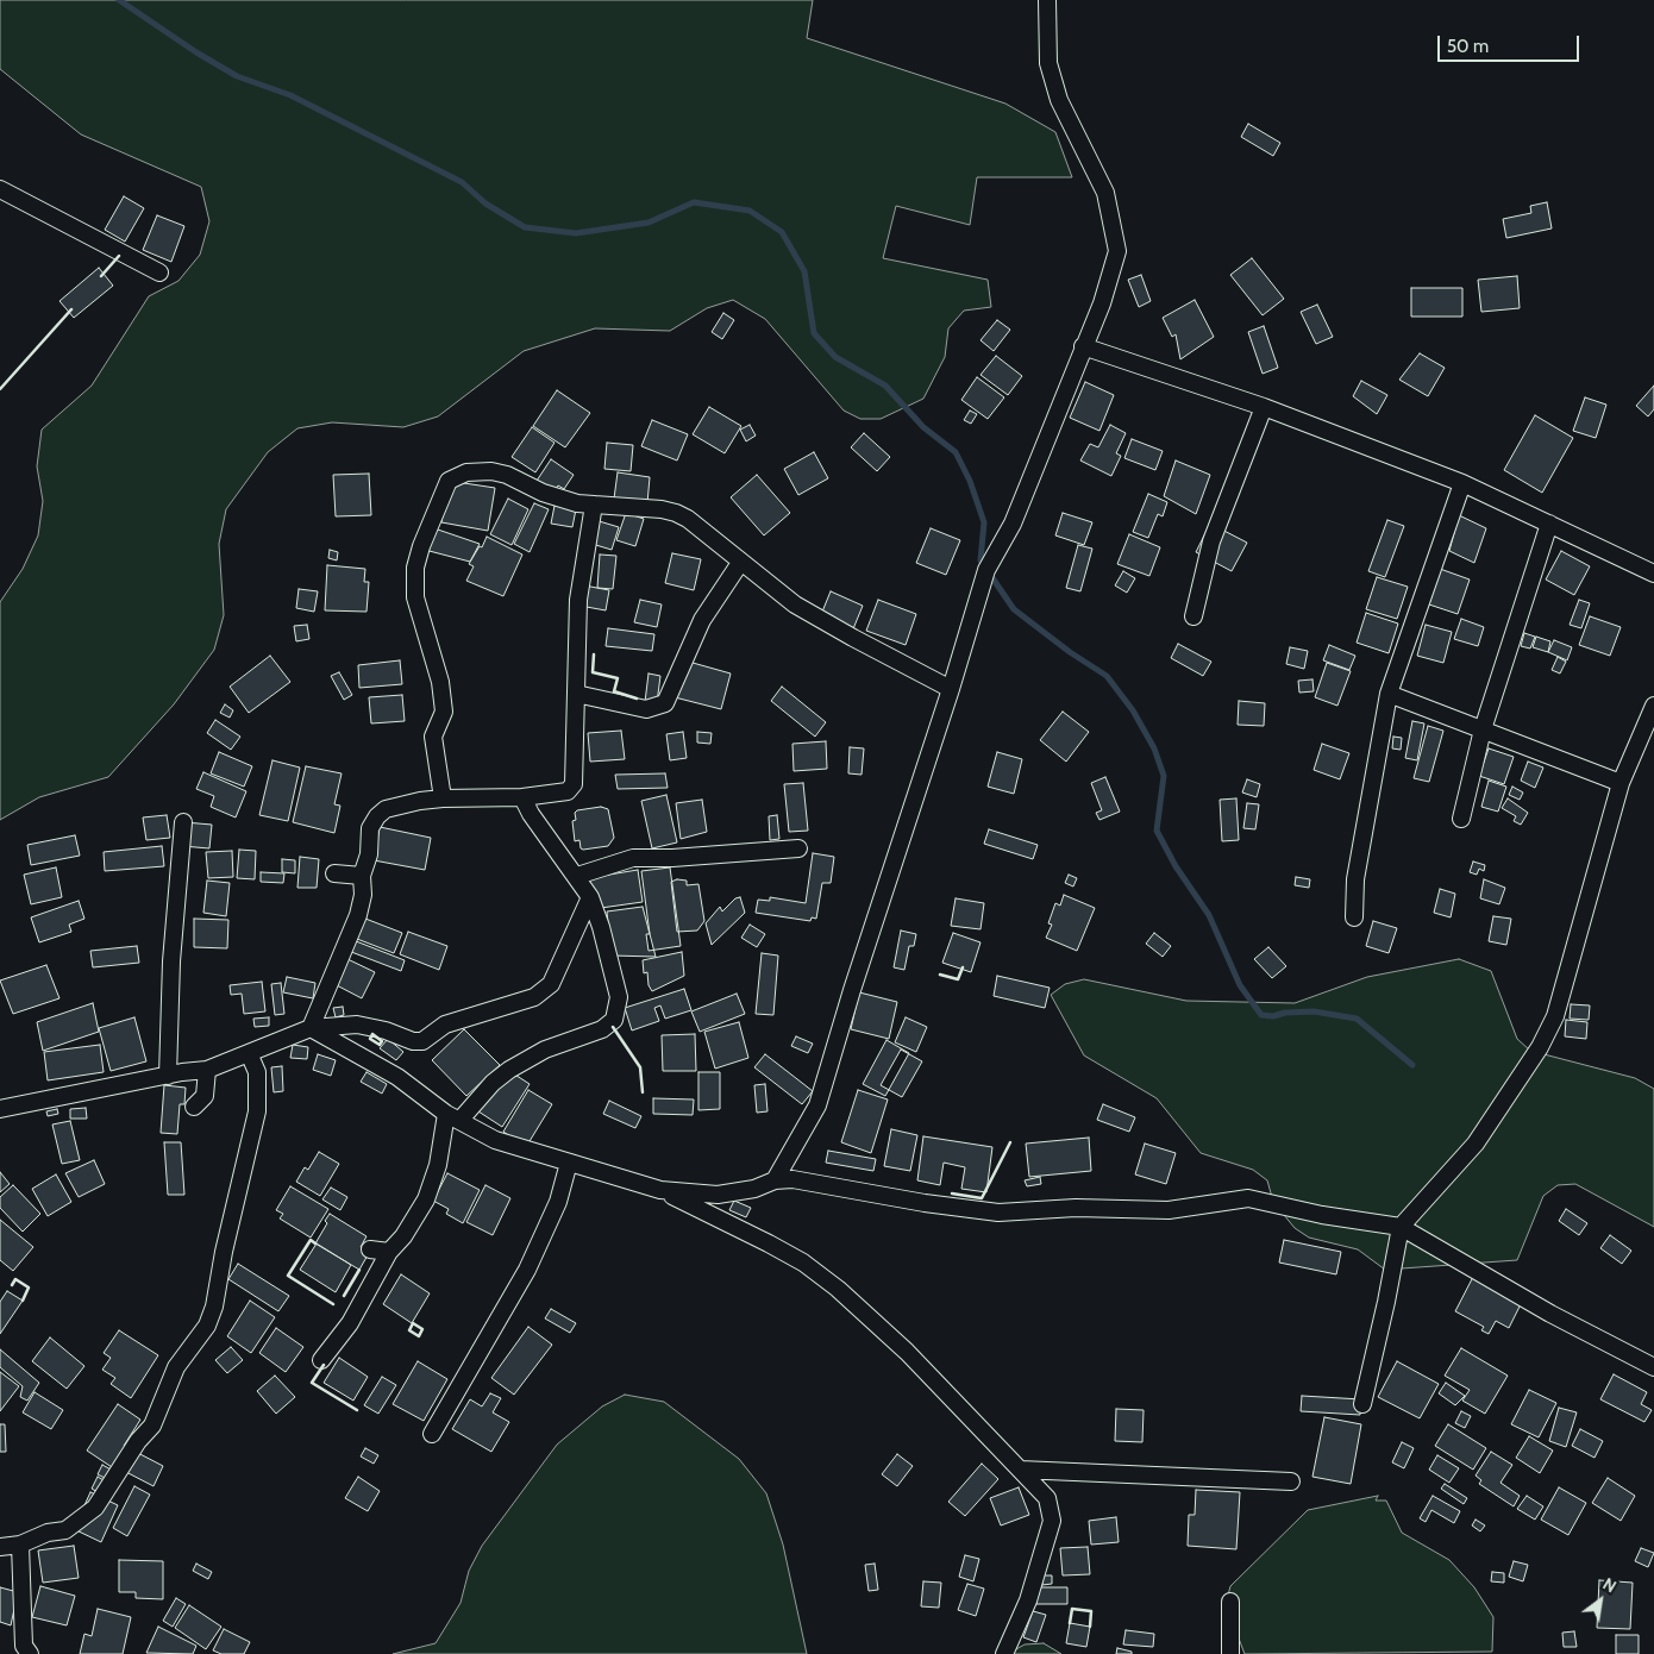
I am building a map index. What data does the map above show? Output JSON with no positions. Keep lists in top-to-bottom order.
{
  "scale_bar": "50 m",
  "north": "top right"
}
